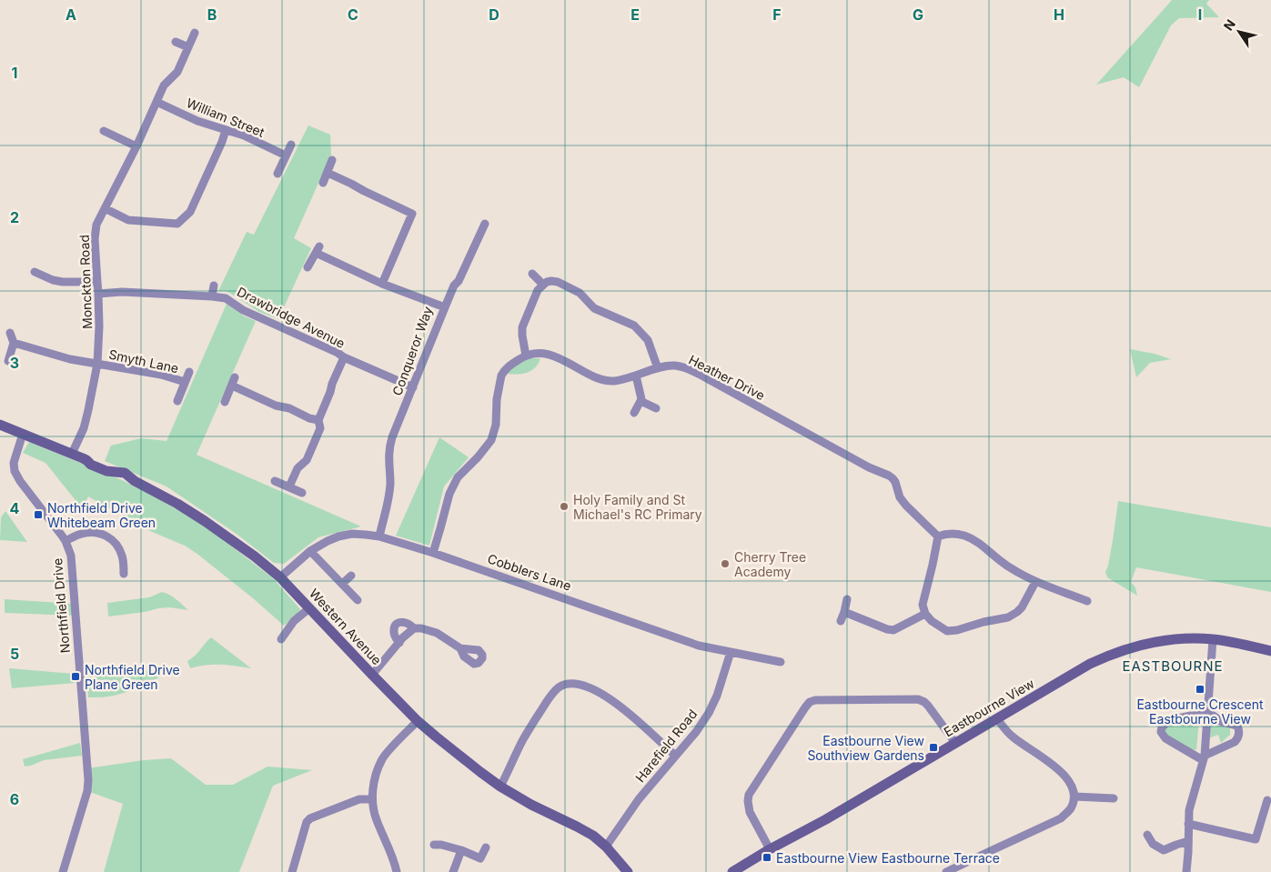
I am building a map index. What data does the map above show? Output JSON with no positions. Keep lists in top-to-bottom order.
{
  "streets": {
    "street": [
      "William Street",
      "Monckton Road",
      "Drawbridge Avenue",
      "Conqueror Way",
      "Smyth Lane",
      "Heather Drive",
      "Cobblers Lane",
      "Northfield Drive",
      "Western Avenue",
      "Eastbourne View",
      "Harefield Road"
    ]
  },
  "crossings": [
    ["William Street", "Monckton Road"],
    ["Monckton Road", "Drawbridge Avenue"],
    ["Monckton Road", "Smyth Lane"],
    ["Monckton Road", "Western Avenue"],
    ["Drawbridge Avenue", "Conqueror Way"],
    ["Conqueror Way", "Cobblers Lane"],
    ["Cobblers Lane", "Western Avenue"],
    ["Cobblers Lane", "Harefield Road"],
    ["Northfield Drive", "Western Avenue"],
    ["Western Avenue", "Harefield Road"]
  ],
  "districts": ["EASTBOURNE"],
  "places": {
    "other": ["Holy Family and St Michael's RC Primary", "Cherry Tree Academy"],
    "transit": [
      "Northfield Drive Whitebeam Green",
      "Northfield Drive Plane Green",
      "Eastbourne Crescent Eastbourne View",
      "Eastbourne View Southview Gardens",
      "Eastbourne View Eastbourne Terrace"
    ]
  },
  "north": "top left",
  "grid": {
    "columns": [
      "A",
      "B",
      "C",
      "D",
      "E",
      "F",
      "G",
      "H",
      "I"
    ],
    "rows": [
      "1",
      "2",
      "3",
      "4",
      "5",
      "6"
    ]
  }
}
